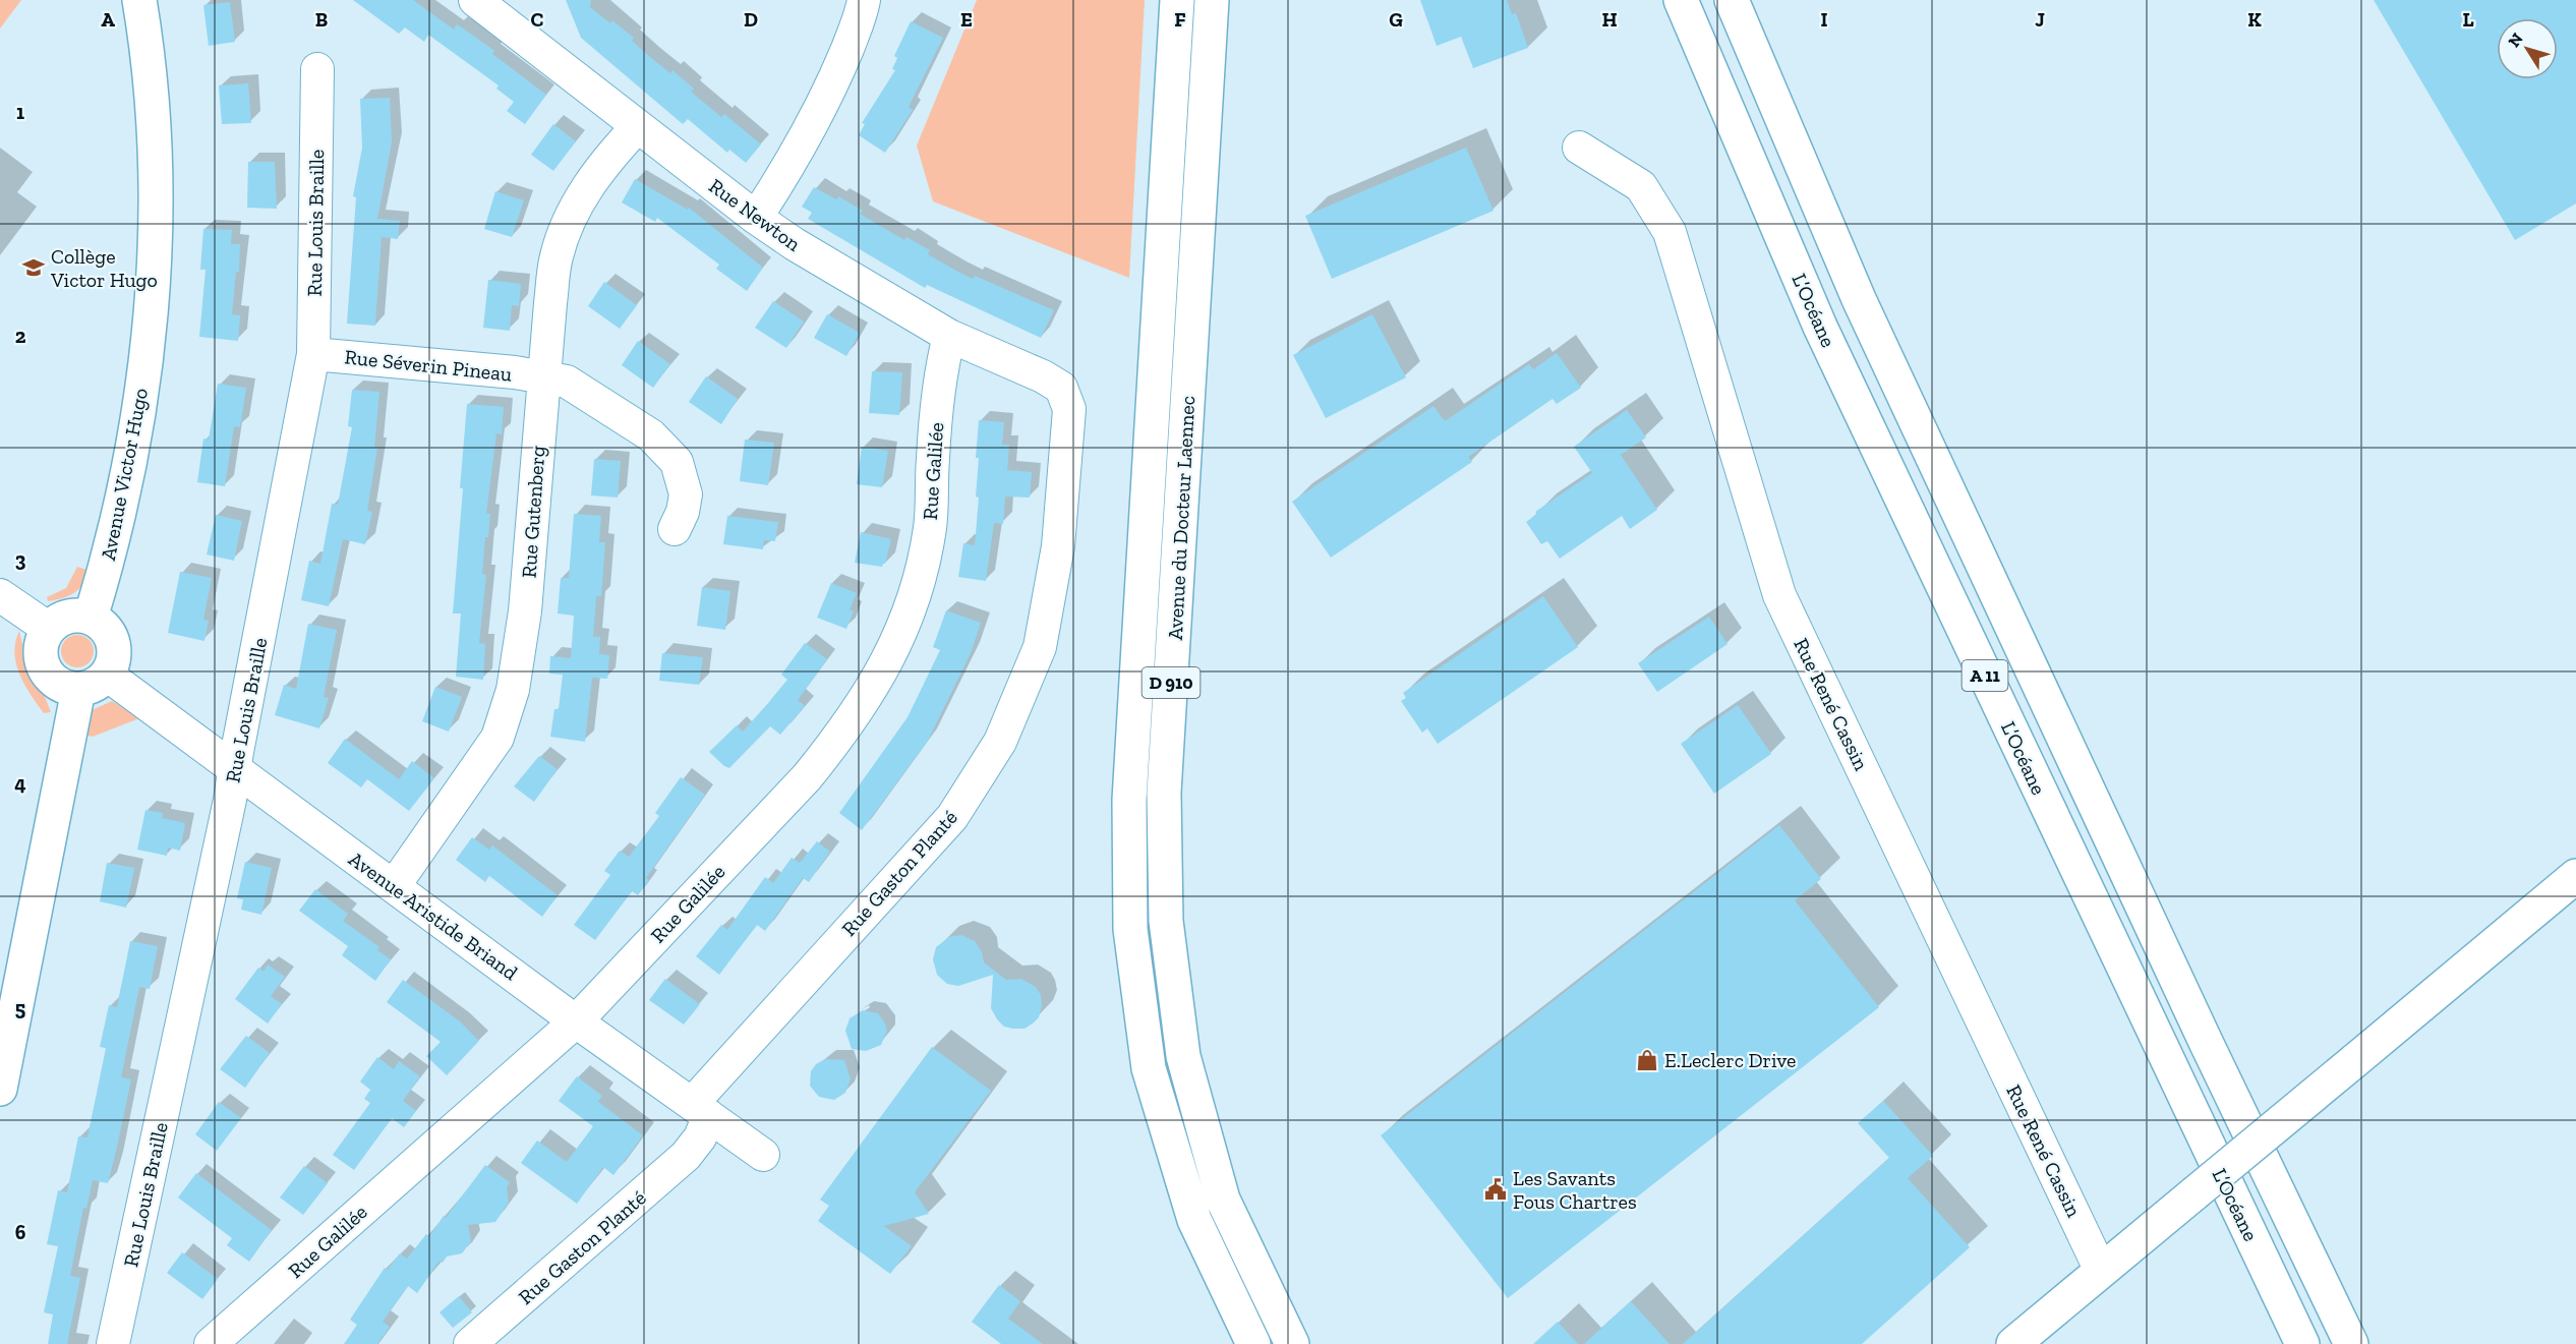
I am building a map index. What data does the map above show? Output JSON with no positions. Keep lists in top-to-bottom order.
{
  "streets": {
    "main road": [
      "L’Océane",
      "Avenue Victor Hugo",
      "Avenue du Docteur Laennec",
      "A 11",
      "D 910"
    ],
    "street": [
      "Rue Newton",
      "Rue Louis Braille",
      "Rue Séverin Pineau",
      "Rue Galilée",
      "Rue Gutenberg",
      "Rue René Cassin",
      "Rue Gaston Planté",
      "Avenue Aristide Briand"
    ]
  },
  "crossings": [
    ["Rue Newton", "Rue Galilée"],
    ["Rue Newton", "Rue Gutenberg"],
    ["Rue Newton", "Rue Gaston Planté"],
    ["Rue Louis Braille", "Rue Séverin Pineau"],
    ["Rue Louis Braille", "Avenue Aristide Briand"],
    ["Rue Séverin Pineau", "Rue Gutenberg"],
    ["Rue Galilée", "Avenue Aristide Briand"],
    ["Avenue Victor Hugo", "Avenue Aristide Briand"],
    ["Rue Gutenberg", "Avenue Aristide Briand"],
    ["Rue Gaston Planté", "Avenue Aristide Briand"]
  ],
  "places": {
    "school or university": ["Collège Victor Hugo"],
    "shop": ["E.Leclerc Drive"],
    "public building": ["Les Savants Fous Chartres"]
  },
  "north": "top left",
  "grid": {
    "columns": [
      "A",
      "B",
      "C",
      "D",
      "E",
      "F",
      "G",
      "H",
      "I",
      "J",
      "K",
      "L"
    ],
    "rows": [
      "1",
      "2",
      "3",
      "4",
      "5",
      "6"
    ]
  }
}
